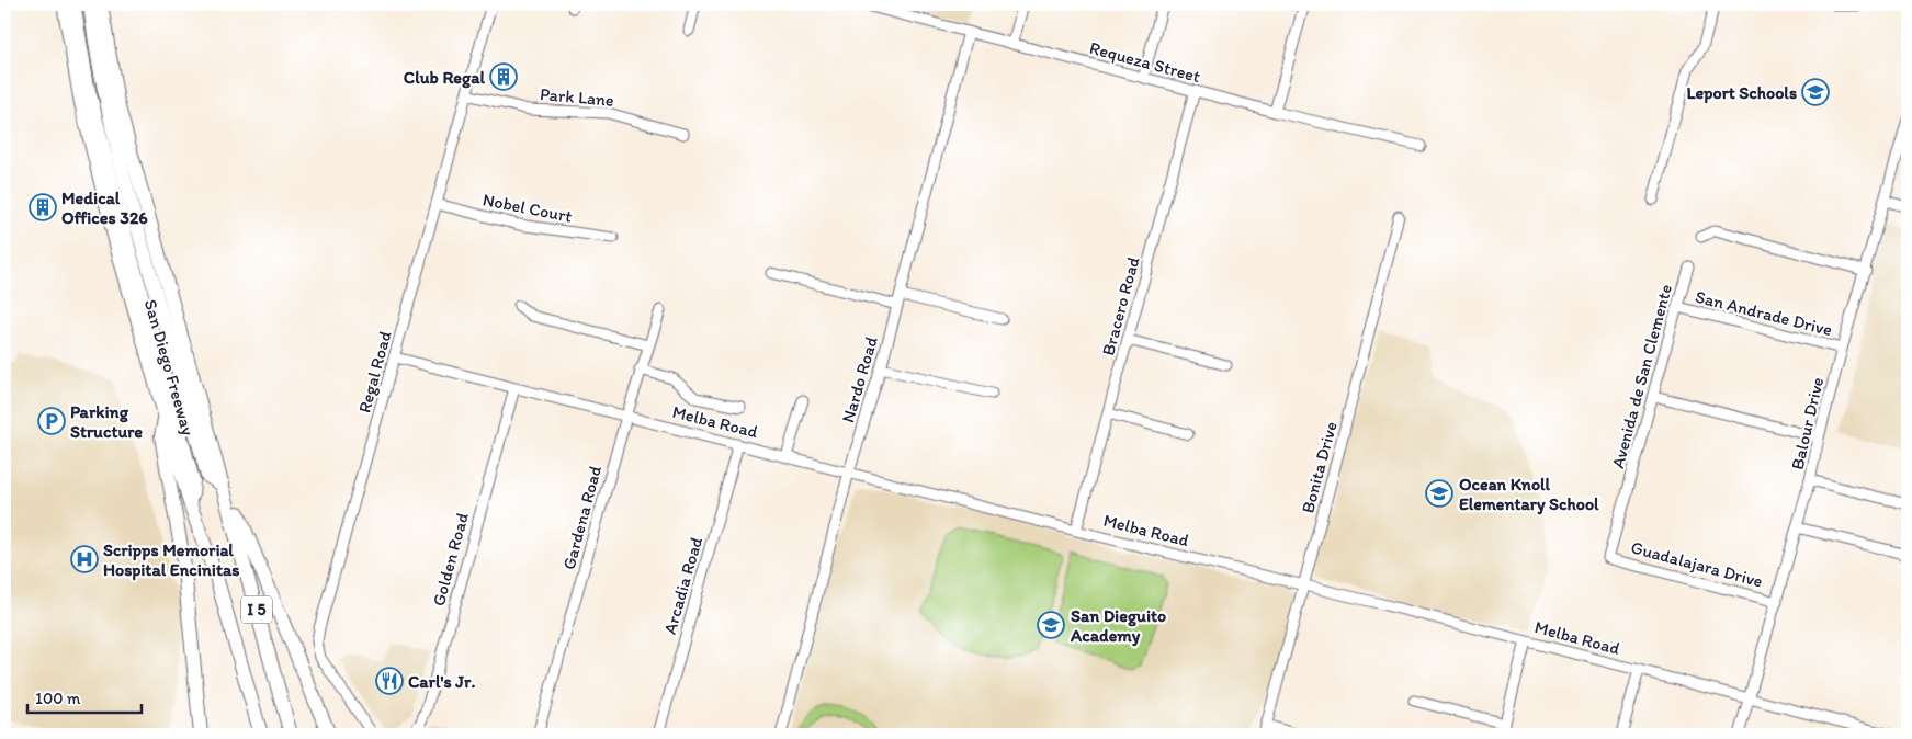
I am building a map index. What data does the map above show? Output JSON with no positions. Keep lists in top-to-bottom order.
{
  "streets": {
    "highway": ["San Diego Freeway", "I 5"],
    "street": [
      "Requeza Street",
      "Park Lane",
      "Nobel Court",
      "Bracero Road",
      "San Andrade Drive",
      "Regal Road",
      "Avenida de San Clemente",
      "Nardo Road",
      "Melba Road",
      "Balour Drive",
      "Bonita Drive",
      "Gardena Road",
      "Golden Road",
      "Guadalajara Drive",
      "Arcadia Road"
    ]
  },
  "crossings": [
    ["Requeza Street", "Bracero Road"],
    ["Requeza Street", "Nardo Road"],
    ["Park Lane", "Regal Road"],
    ["Nobel Court", "Regal Road"],
    ["Bracero Road", "Melba Road"],
    ["San Andrade Drive", "Avenida de San Clemente"],
    ["San Andrade Drive", "Balour Drive"],
    ["Regal Road", "Melba Road"],
    ["Avenida de San Clemente", "Guadalajara Drive"],
    ["Nardo Road", "Melba Road"],
    ["Melba Road", "Balour Drive"],
    ["Melba Road", "Bonita Drive"],
    ["Melba Road", "Gardena Road"],
    ["Melba Road", "Golden Road"],
    ["Melba Road", "Arcadia Road"],
    ["Balour Drive", "Guadalajara Drive"]
  ],
  "places": {
    "building": ["Club Regal", "Medical Offices 326"],
    "school or university": ["Leport Schools", "Ocean Knoll Elementary School", "San Dieguito Academy"],
    "parking": ["Parking Structure"],
    "hospital": ["Scripps Memorial Hospital Encinitas"],
    "restaurant": ["Carl's Jr."]
  },
  "scale_bar": "100 m"
}
